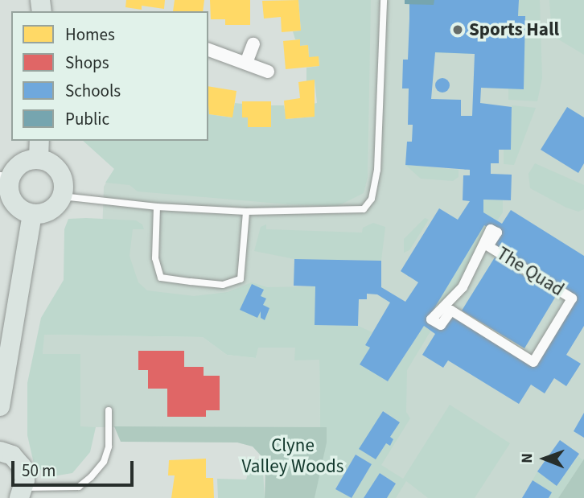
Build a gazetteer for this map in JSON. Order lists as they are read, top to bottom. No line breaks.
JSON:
{"streets":{"street":["The Quad"]},"parks":["Clyne Valley Woods"],"places":["Sports Hall"],"legend":["Homes","Shops","Schools","Public"],"scale_bar":"50 m","north":"left"}
